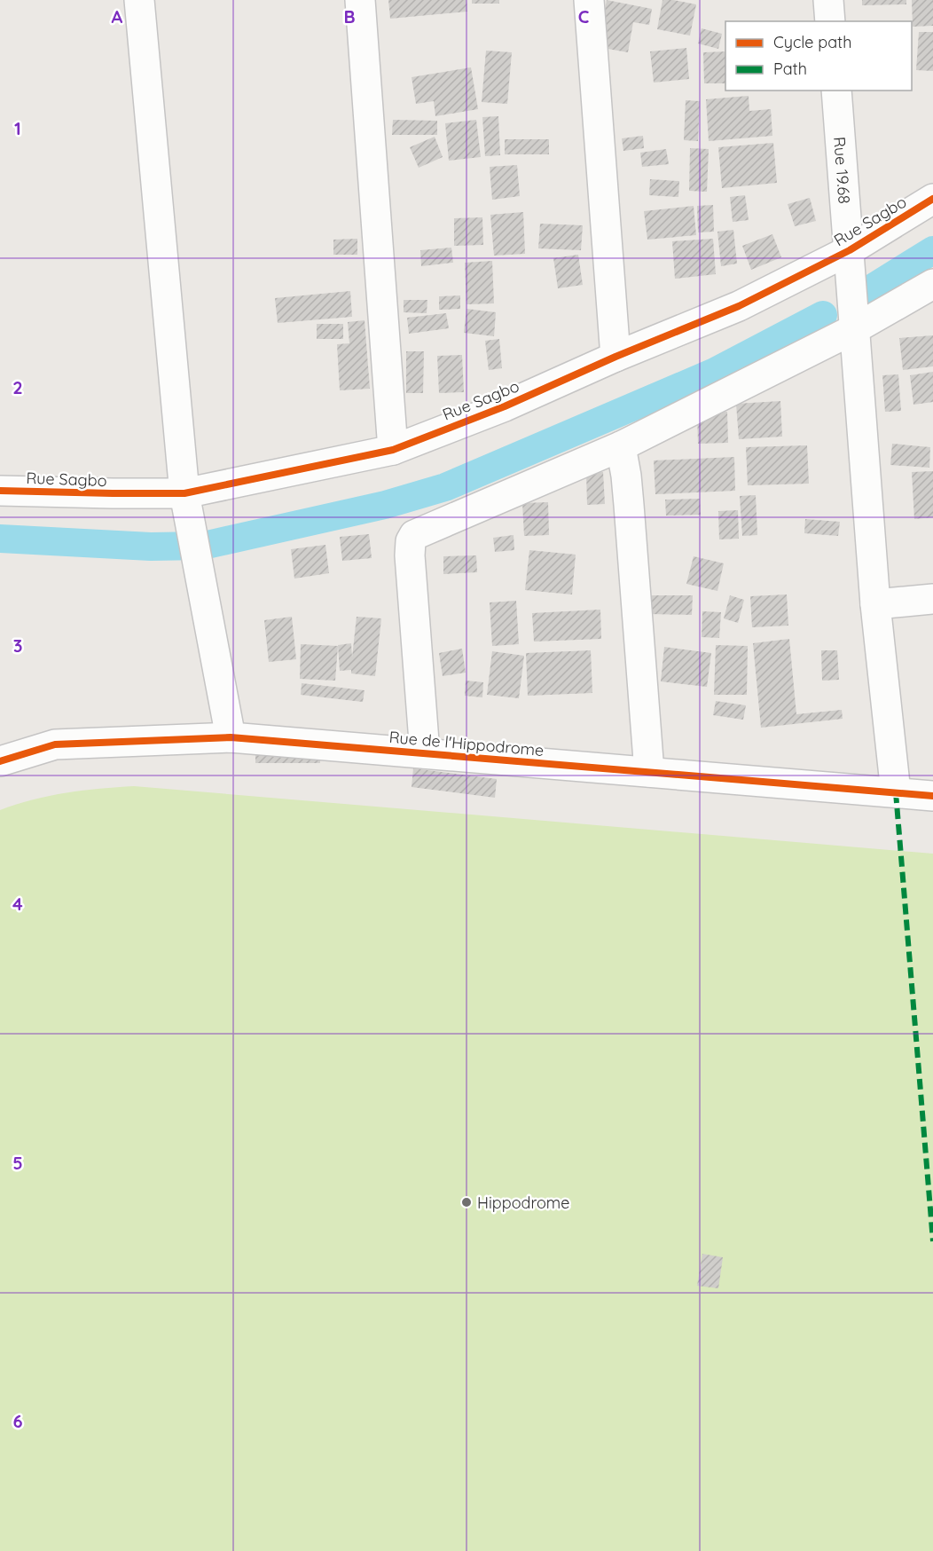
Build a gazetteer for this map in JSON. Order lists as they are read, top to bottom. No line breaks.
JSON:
{"streets":{"street":["Rue 19.68","Rue Sagbo","Rue de l'Hippodrome"]},"crossings":[["Rue 19.68","Rue Sagbo"],["Rue 19.68","Rue de l'Hippodrome"]],"places":["Hippodrome"],"legend":["Cycle path","Path"],"grid":{"columns":["A","B","C"],"rows":["1","2","3","4","5","6"]}}
